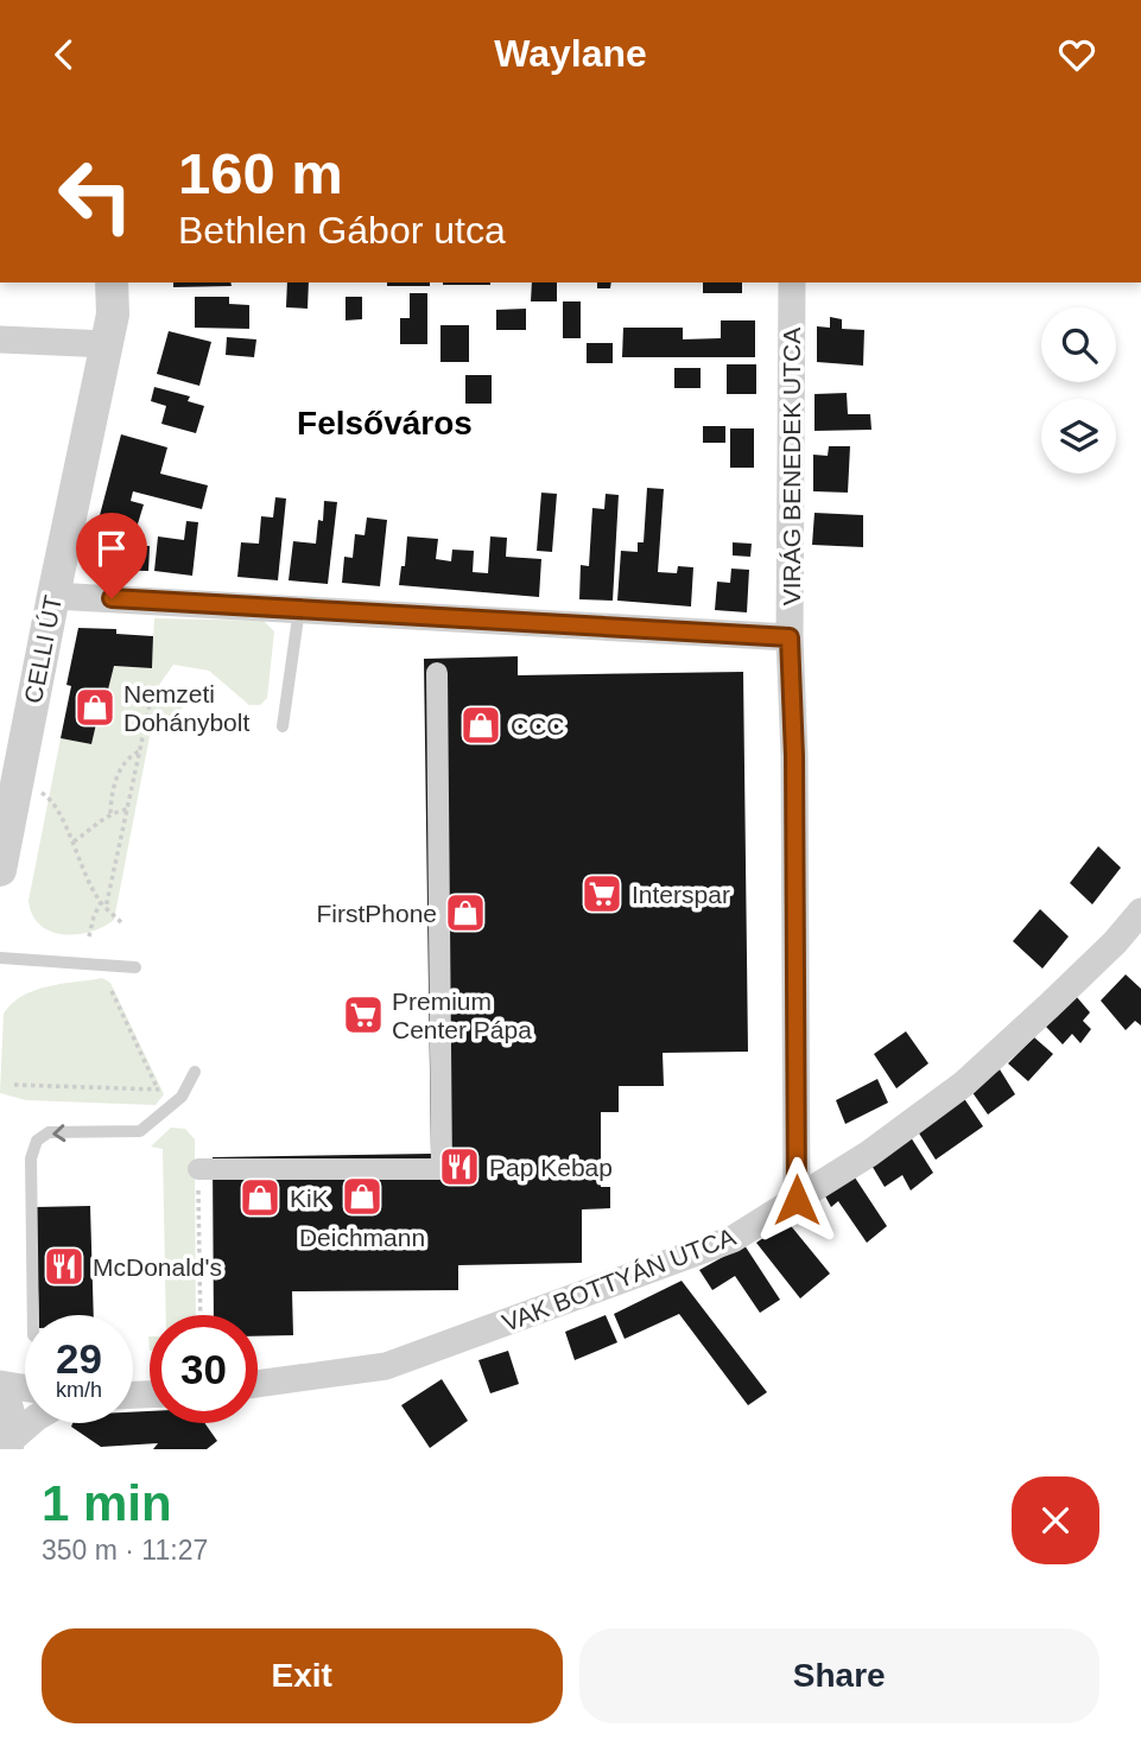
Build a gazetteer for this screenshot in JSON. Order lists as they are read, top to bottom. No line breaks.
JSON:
{"streets":{"street":["VIRÁG BENEDEK UTCA","CELLI ÚT","VAK BOTTYÁN UTCA"]},"crossings":[["VIRÁG BENEDEK UTCA","VAK BOTTYÁN UTCA"]],"districts":["Felsőváros"],"places":{"shop":["Nemzeti Dohánybolt","CCC","FirstPhone","Deichmann","KiK"],"supermarket":["Interspar","Premium Center Pápa"],"restaurant":["Pap Kebap","McDonald's"]},"page":{"header":"Waylane","turn":["160 m","Bethlen Gábor utca"],"speed":"29 km/h","limit":"30","heading":["1 min","350 m · 11:27"],"buttons":["Exit","Share"]}}
